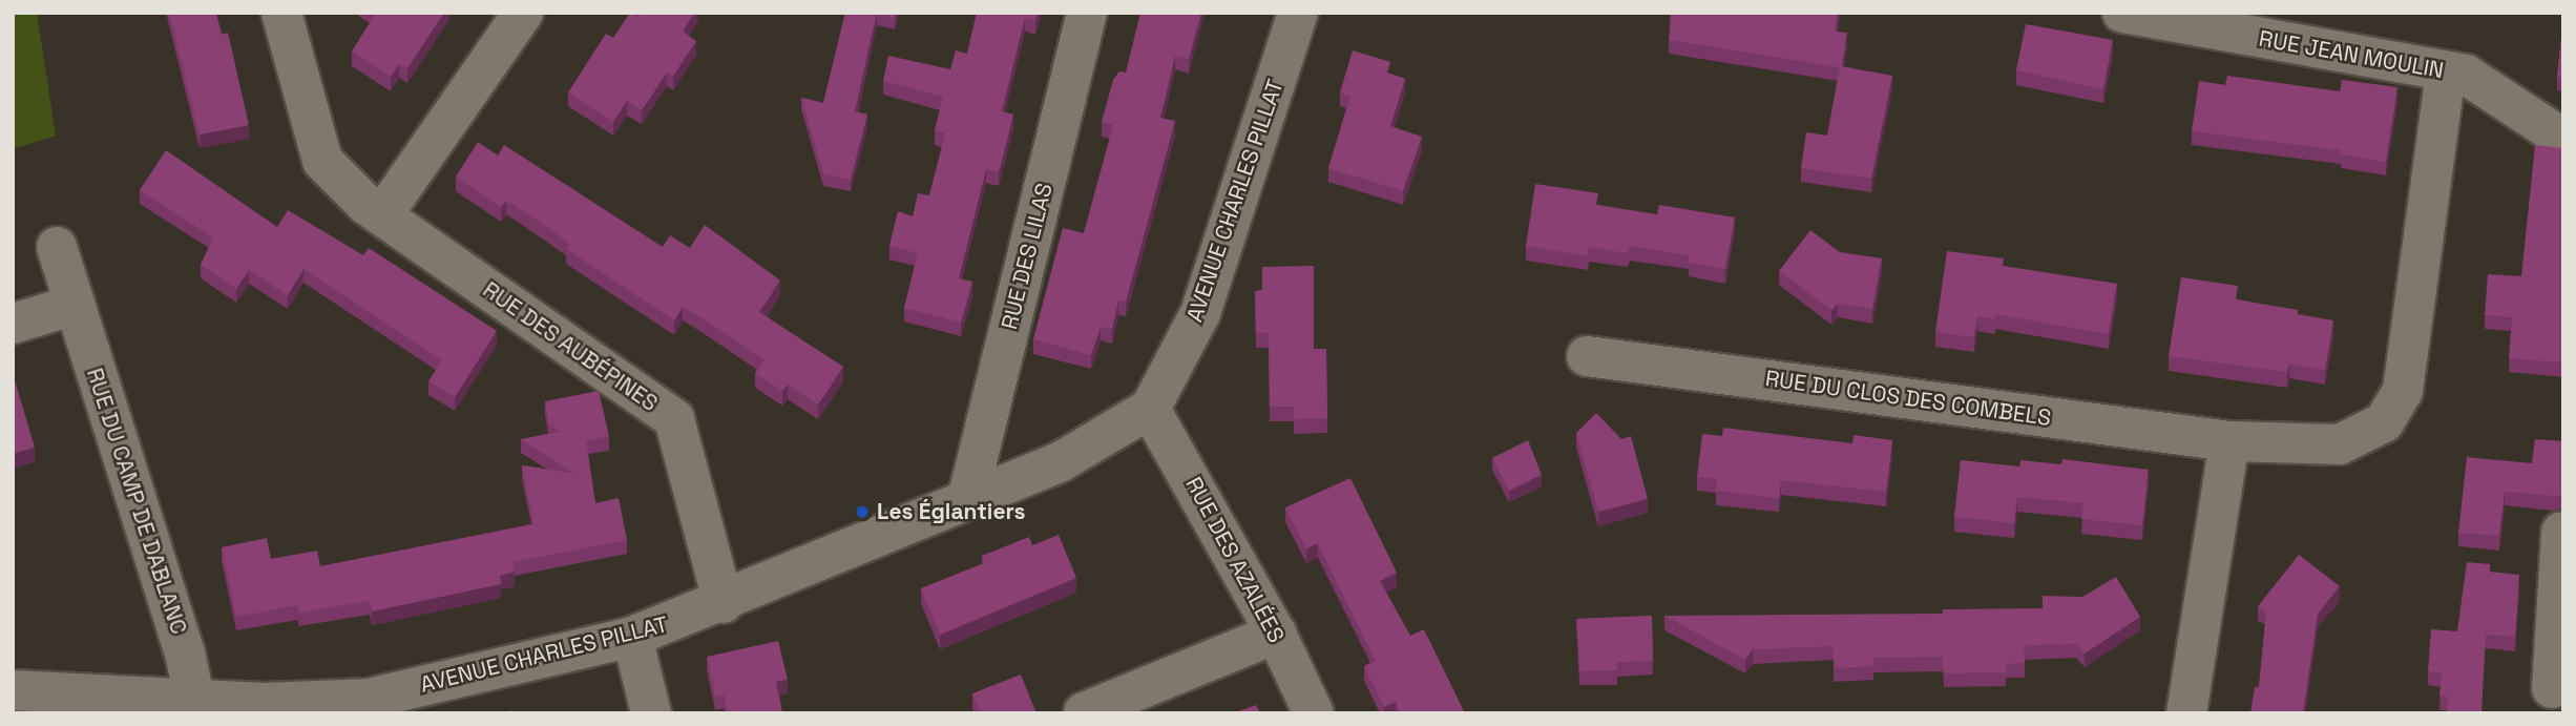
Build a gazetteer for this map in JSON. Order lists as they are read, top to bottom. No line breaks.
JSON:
{"streets":{"street":["RUE JEAN MOULIN","AVENUE CHARLES PILLAT","RUE DES LILAS","RUE DES AUBÉPINES","RUE DU CLOS DES COMBELS","RUE DU CAMP DE DABLANC","RUE DES AZALÉES"]},"crossings":[["RUE JEAN MOULIN","RUE DU CLOS DES COMBELS"],["AVENUE CHARLES PILLAT","RUE DES LILAS"],["AVENUE CHARLES PILLAT","RUE DES AUBÉPINES"],["AVENUE CHARLES PILLAT","RUE DU CAMP DE DABLANC"],["AVENUE CHARLES PILLAT","RUE DES AZALÉES"]],"places":["Les Églantiers"]}
